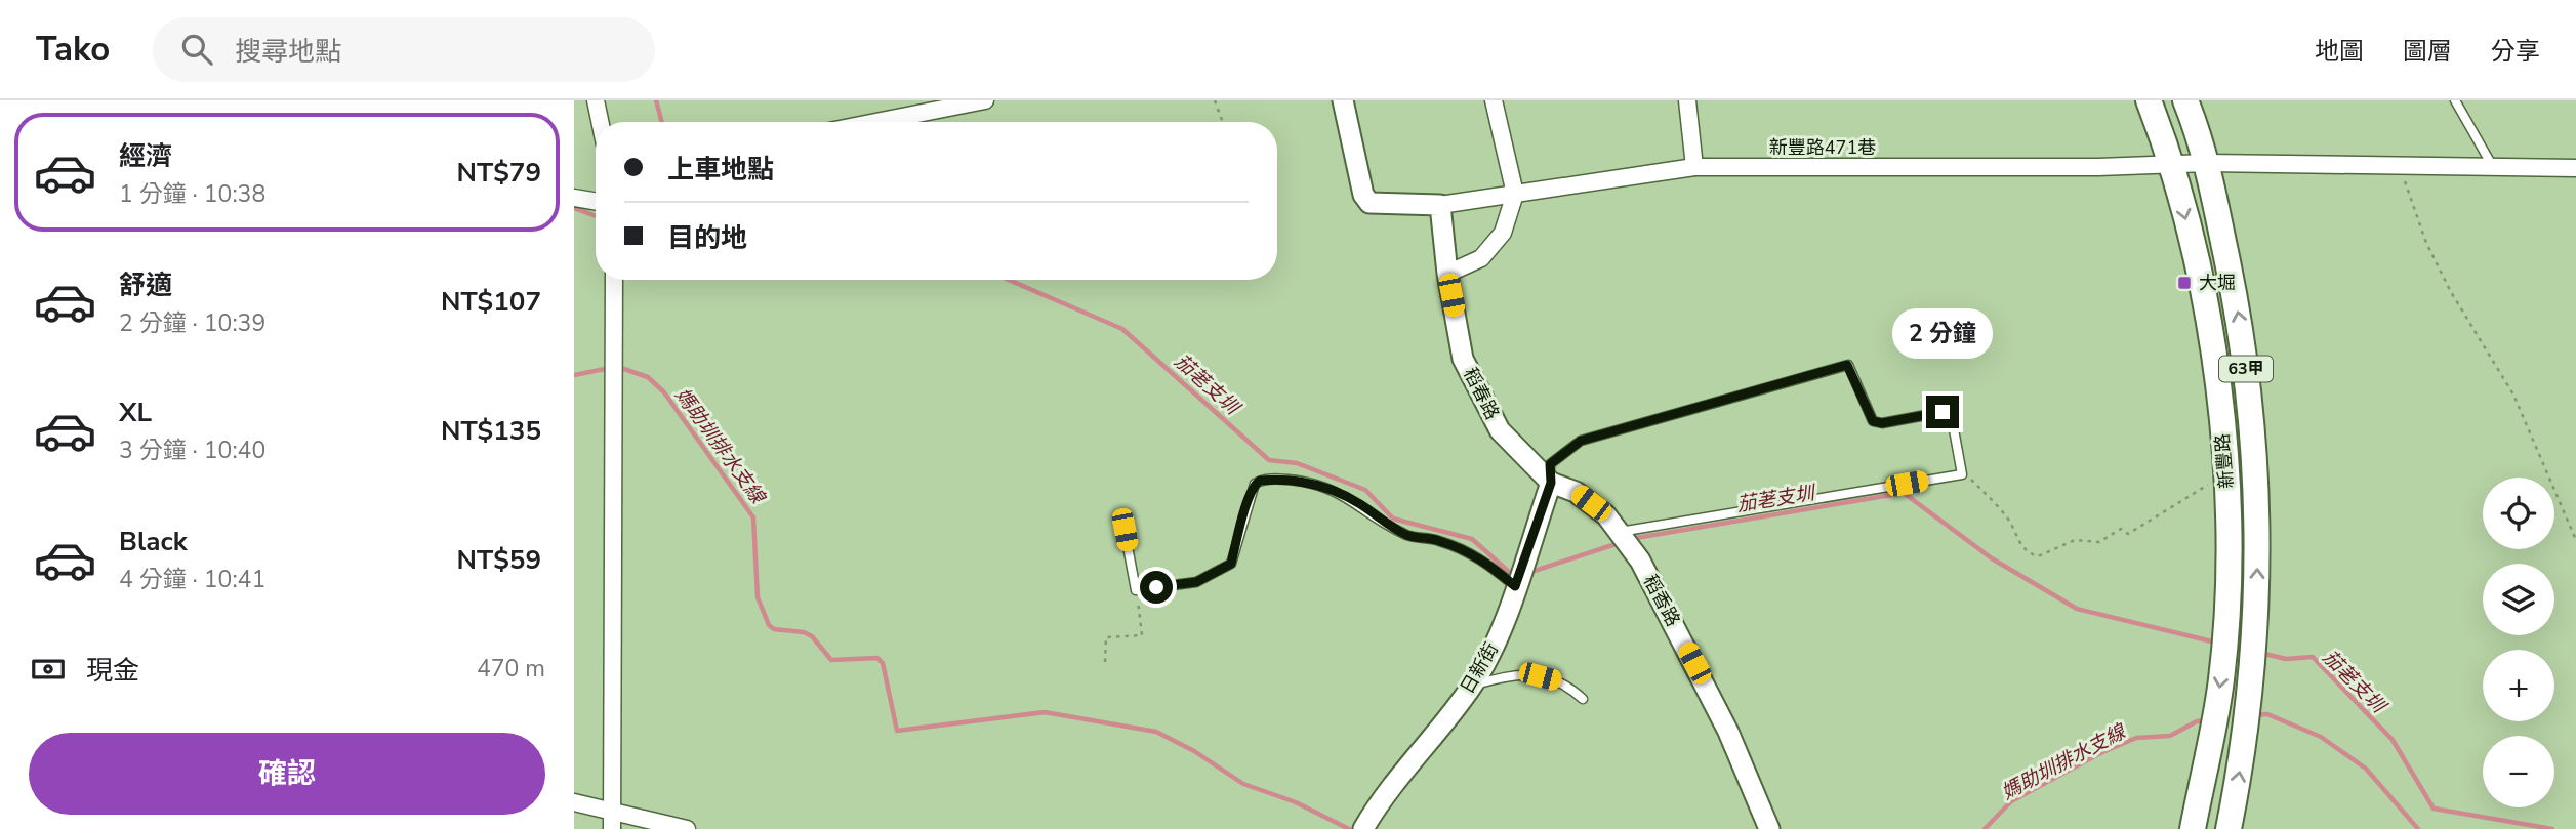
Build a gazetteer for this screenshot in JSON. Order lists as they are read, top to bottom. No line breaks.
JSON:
{"streets":{"main road":["63甲","新豐路"],"street":["新豐路471巷","稻春路","稻香路","日新街"]},"crossings":[["新豐路471巷","稻春路"],["新豐路471巷","新豐路"],["稻春路","稻香路"],["稻春路","日新街"],["稻香路","日新街"]],"water":["茄荖支圳","媽助圳排水支線"],"places":{"transit":["大堀"]},"page":{"header":"Tako","search":"搜尋地點","nav":["地圖","圖層","分享"],"list":[{"name":"經濟","note":"1 分鐘 · 10:38","value":"NT$79"},{"name":"舒適","note":"2 分鐘 · 10:39","value":"NT$107"},{"name":"XL","note":"3 分鐘 · 10:40","value":"NT$135"},{"name":"Black","note":"4 分鐘 · 10:41","value":"NT$59"}],"banner":["上車地點","目的地"],"bubble":"2 分鐘","map_buttons":["+","−"],"pay":["現金","470 m"],"buttons":"確認"}}
